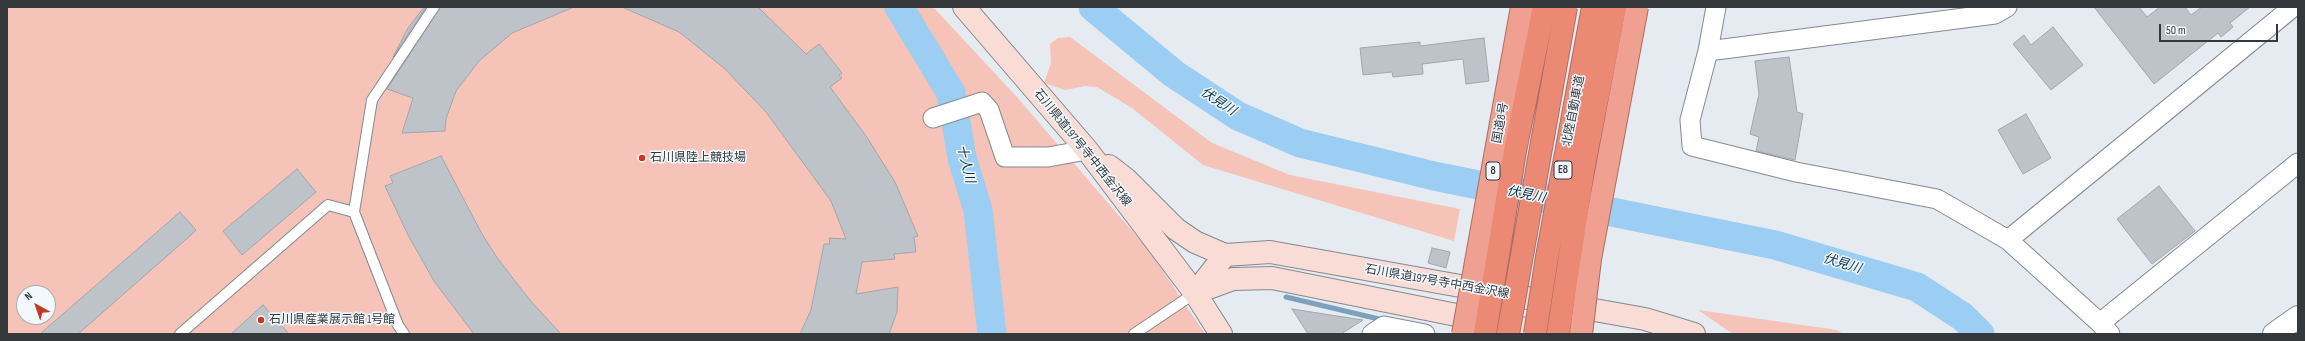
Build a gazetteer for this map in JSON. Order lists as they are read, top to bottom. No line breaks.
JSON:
{"streets":{"highway":["北陸自動車道","国道8号","E8","8"],"main road":["石川県道197号寺中西金沢線"]},"water":["伏見川","十人川"],"places":["石川県陸上競技場","石川県産業展示館 1号館"],"scale_bar":"50 m","north":"top left"}
